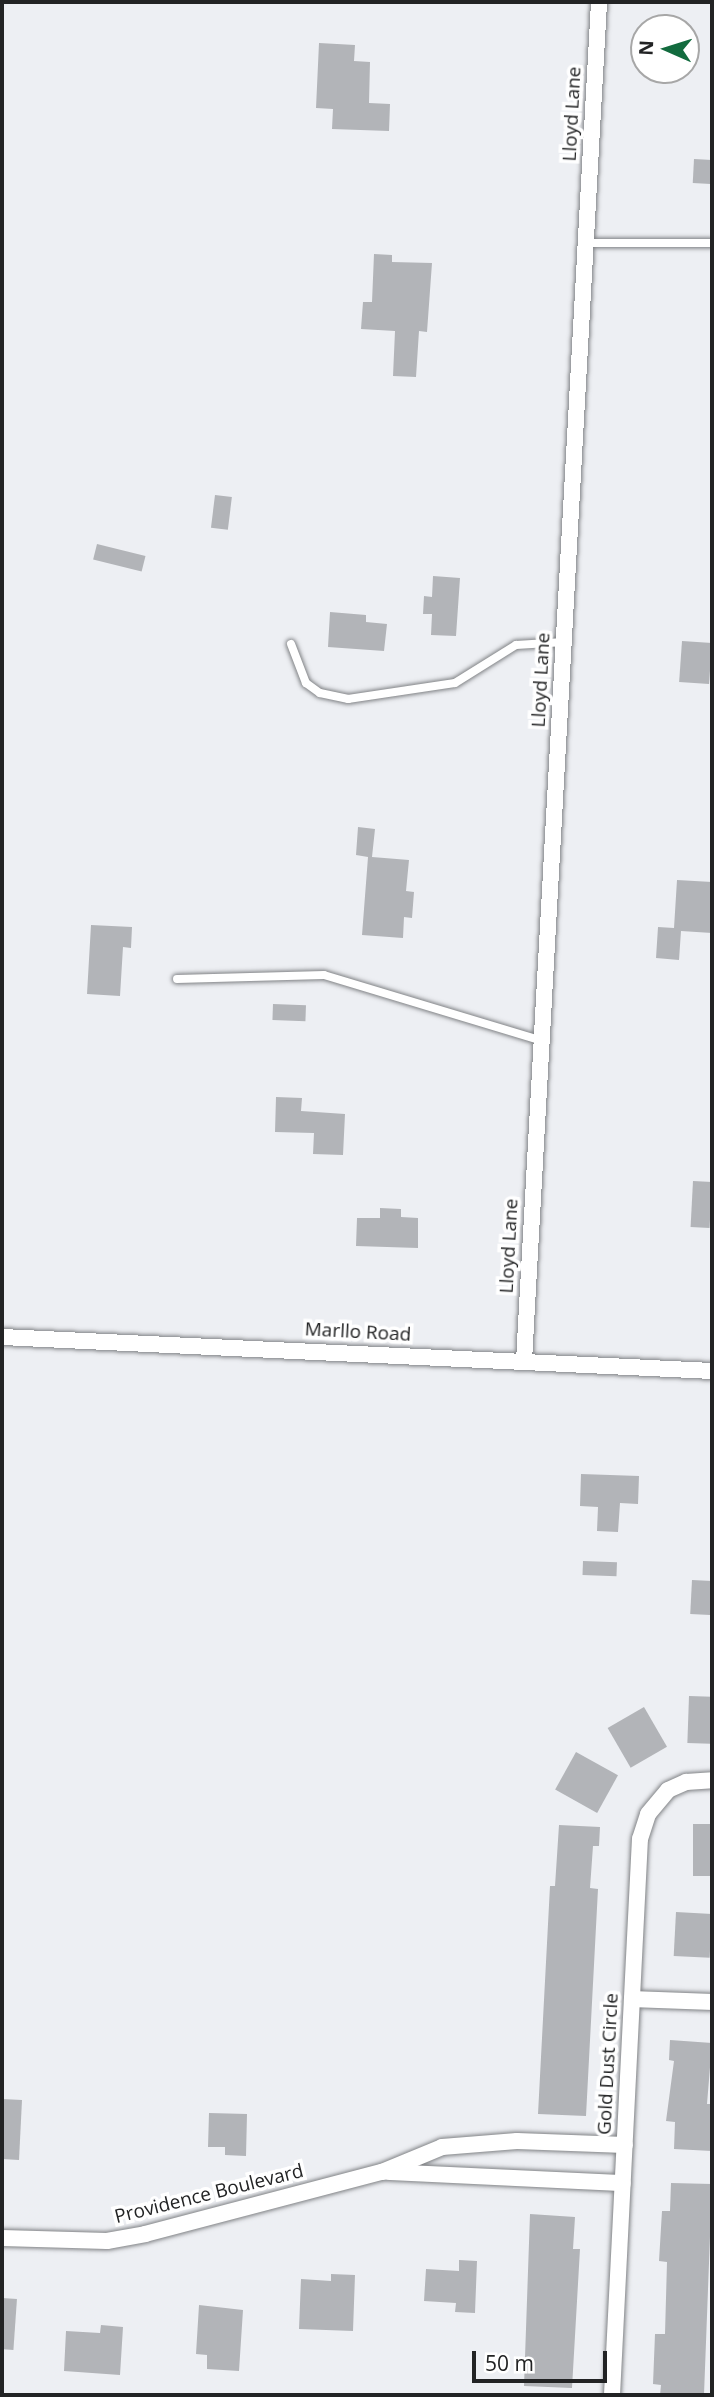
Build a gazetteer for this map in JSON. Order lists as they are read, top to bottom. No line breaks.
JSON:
{"streets":{"street":["Lloyd Lane","Marllo Road","Gold Dust Circle","Providence Boulevard"]},"crossings":[["Lloyd Lane","Marllo Road"],["Gold Dust Circle","Providence Boulevard"]],"scale_bar":"50 m","north":"left"}
